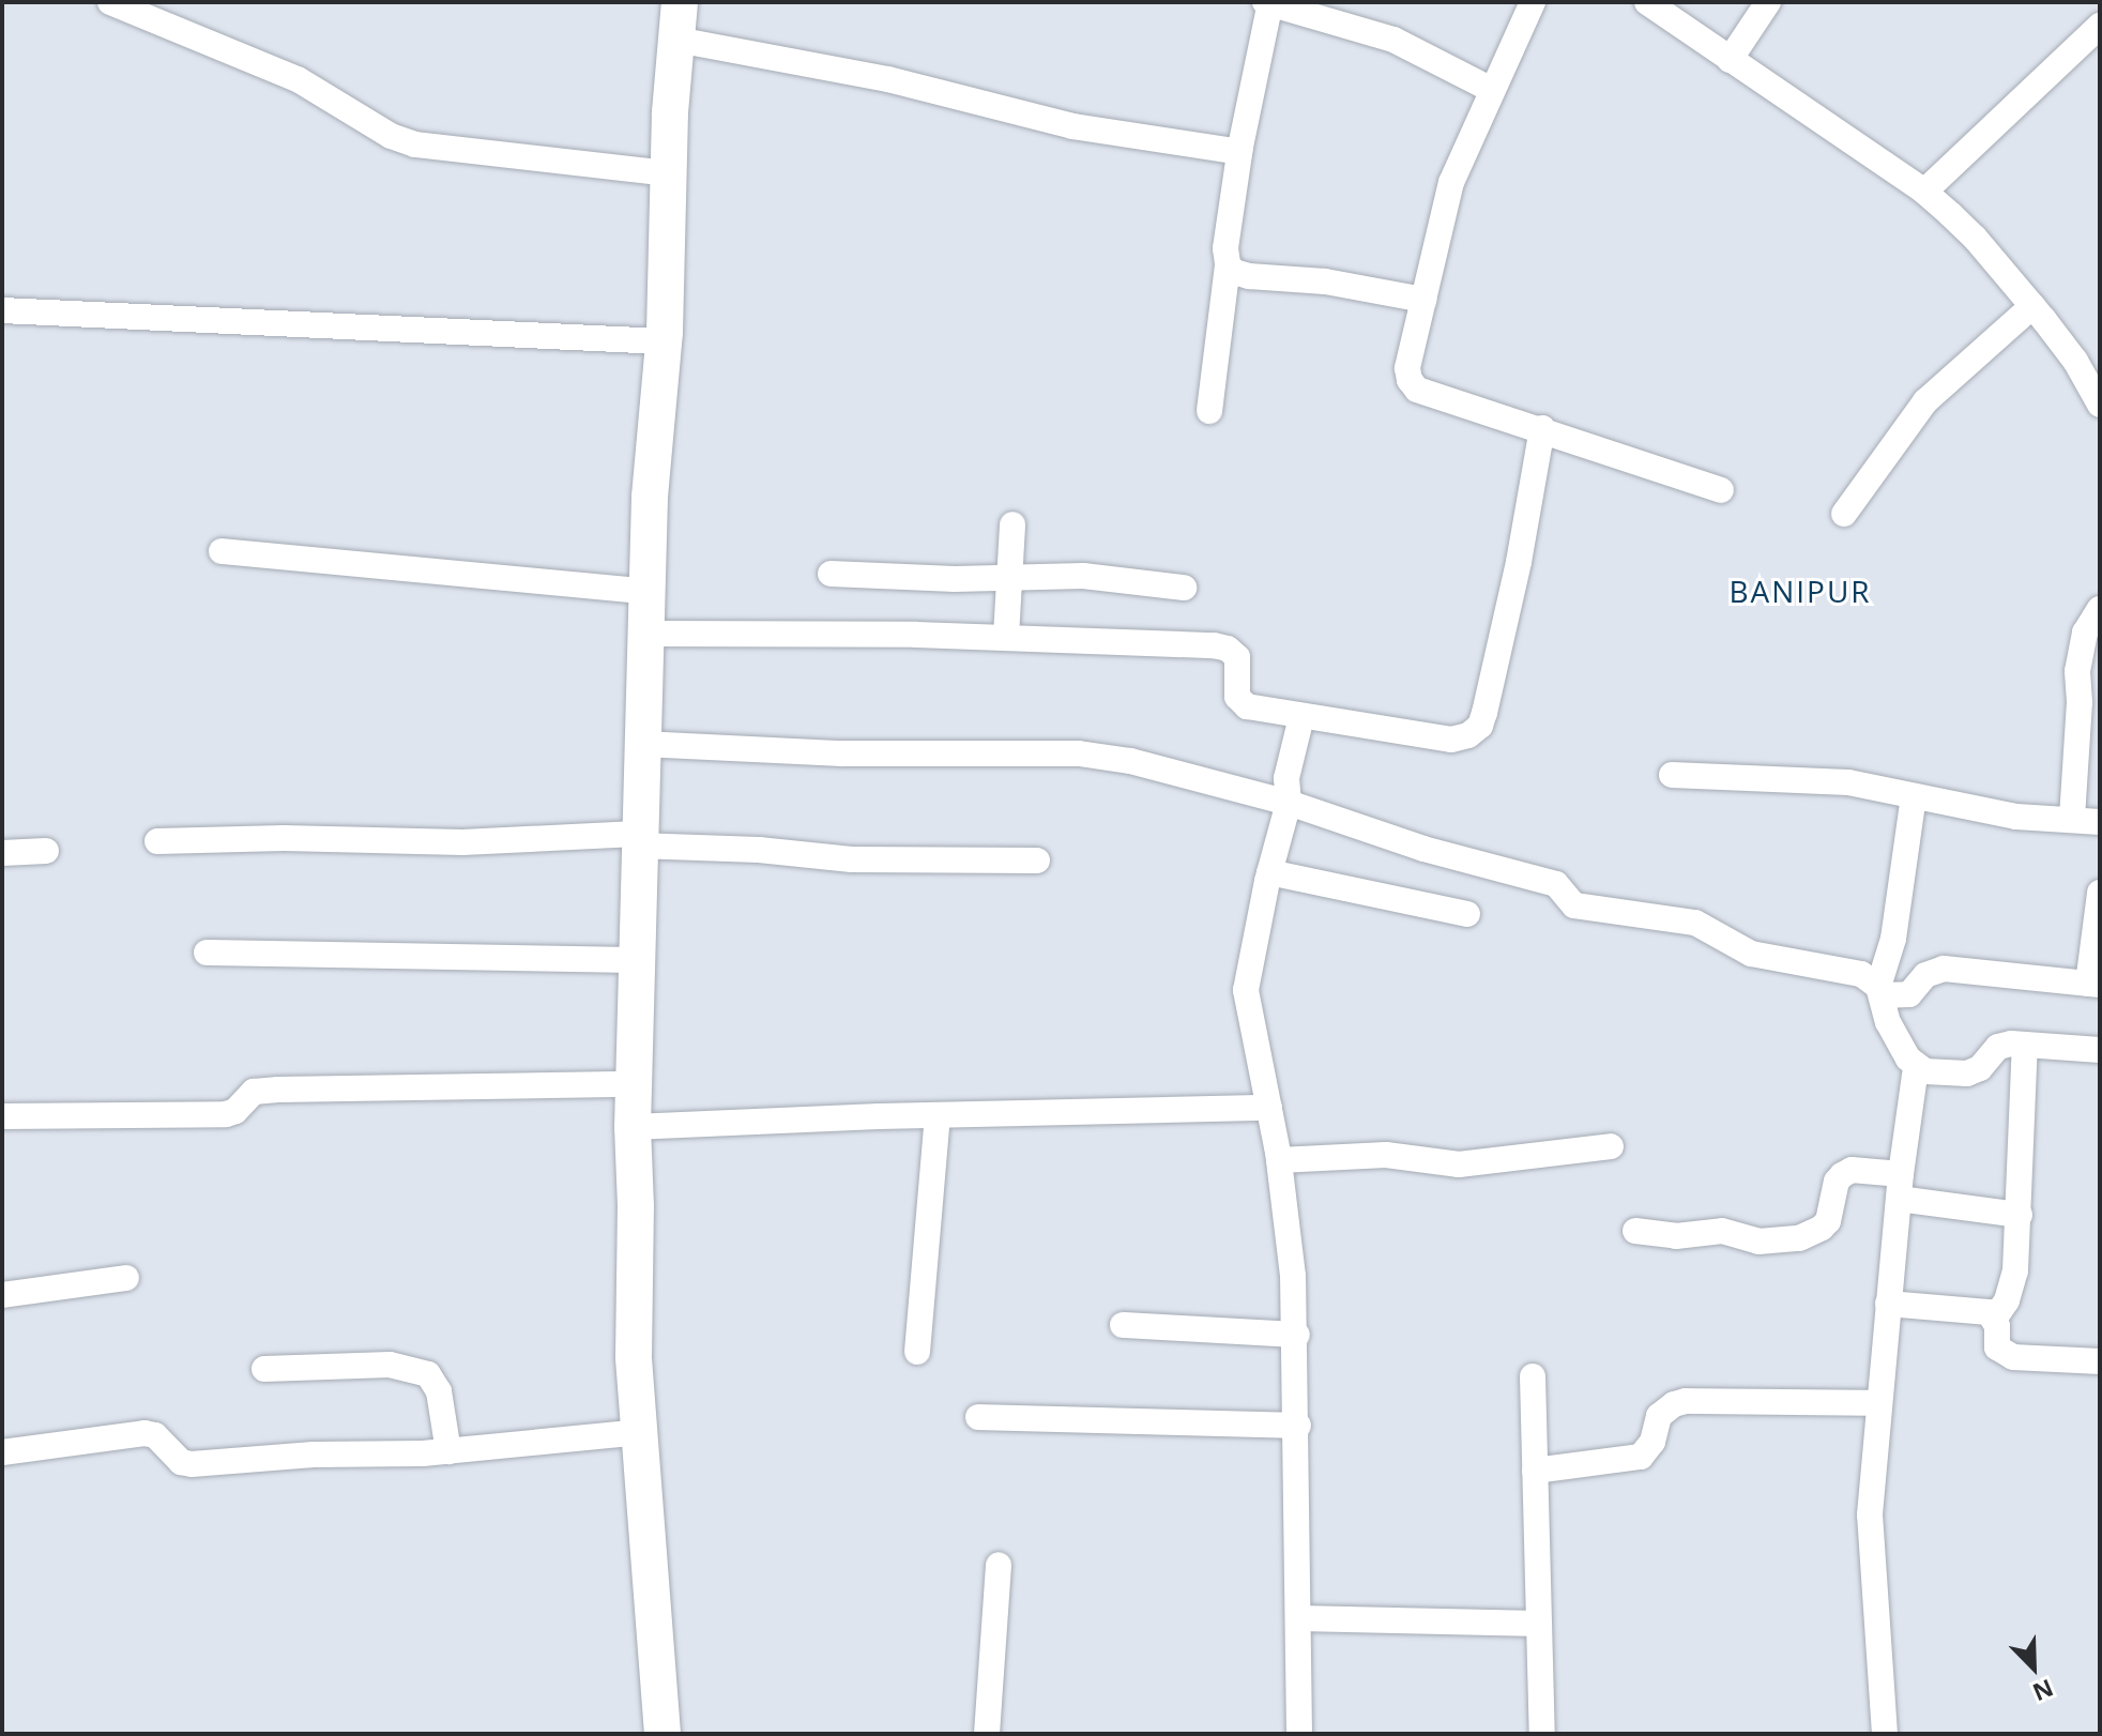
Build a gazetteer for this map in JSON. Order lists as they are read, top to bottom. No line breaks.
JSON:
{"districts":["BANIPUR"],"north":"bottom right"}
